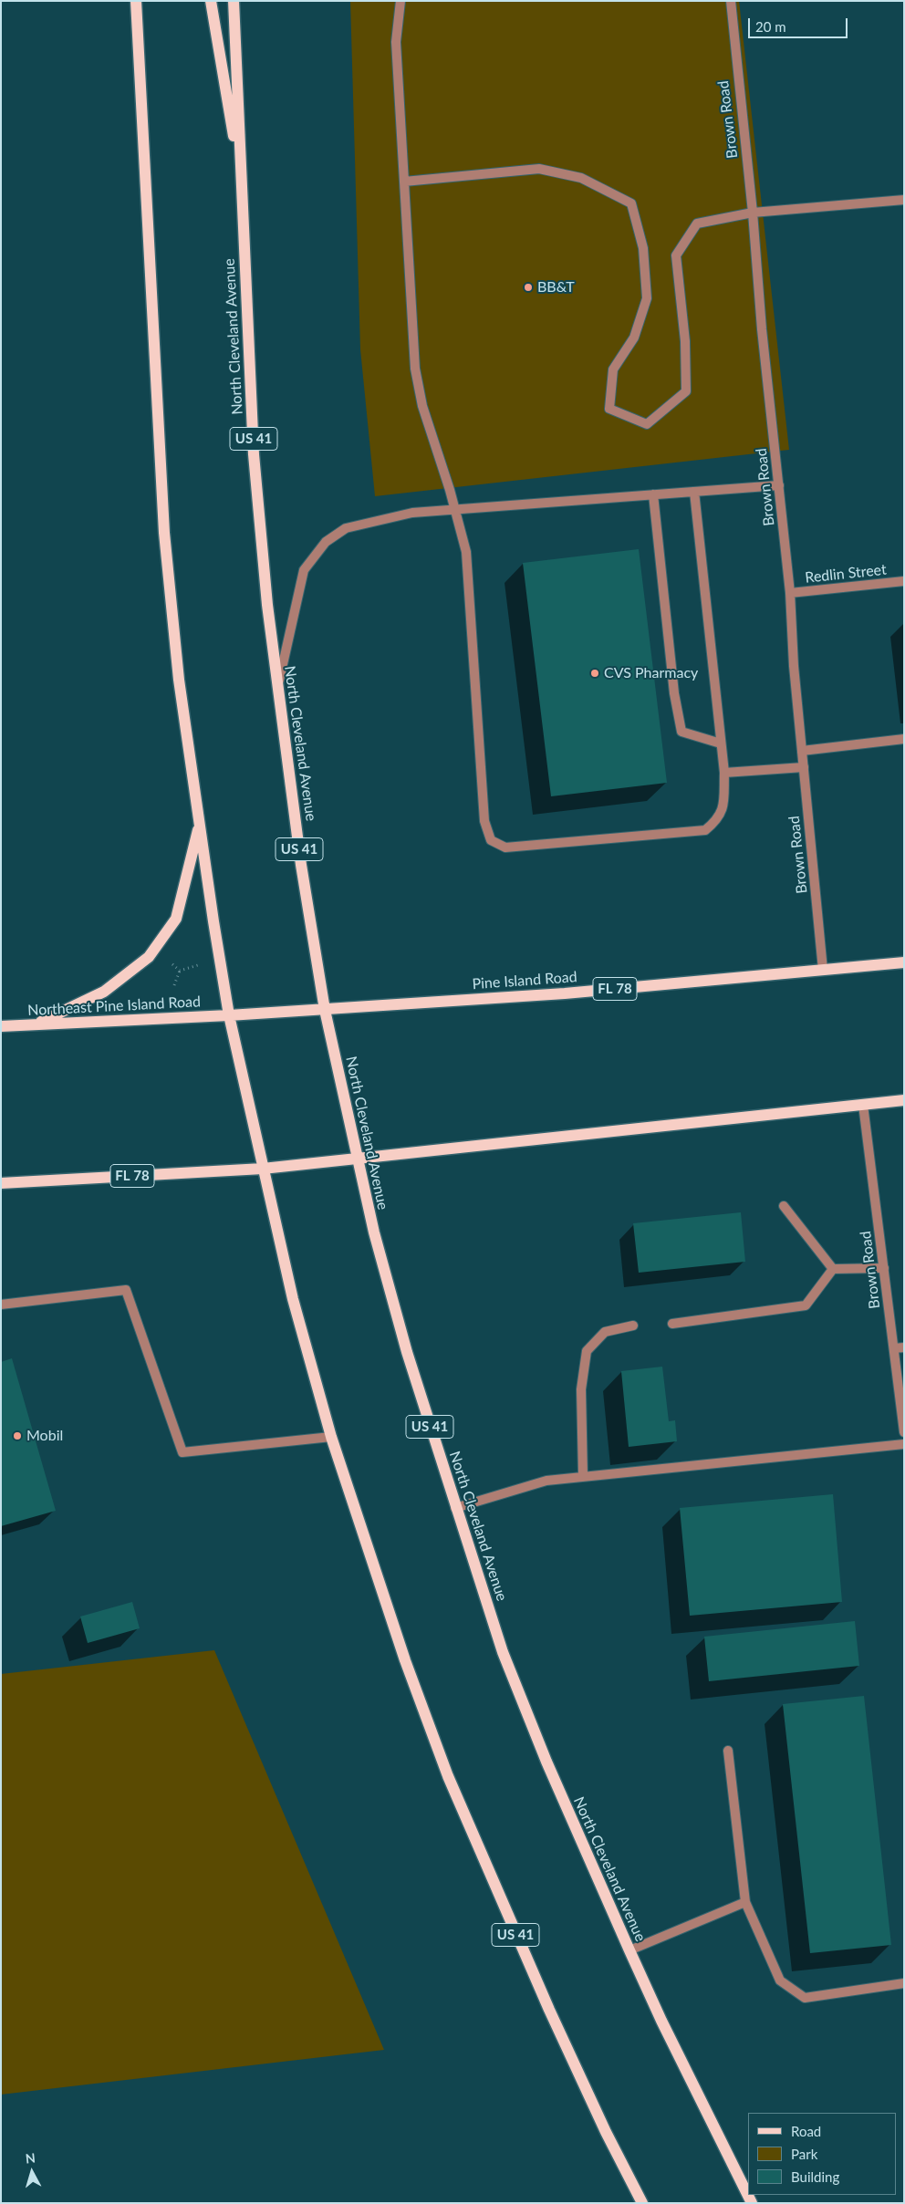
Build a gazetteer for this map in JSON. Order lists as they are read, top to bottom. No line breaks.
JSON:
{"streets":{"main road":["North Cleveland Avenue","US 41","Pine Island Road","FL 78","Northeast Pine Island Road"],"street":["Brown Road","Redlin Street"]},"crossings":[["Brown Road","Redlin Street"],["Brown Road","Pine Island Road"],["Brown Road","FL 78"],["North Cleveland Avenue","Pine Island Road"],["North Cleveland Avenue","FL 78"],["US 41","Pine Island Road"],["US 41","FL 78"],["US 41","Northeast Pine Island Road"],["Pine Island Road","Northeast Pine Island Road"]],"places":["BB&T","CVS Pharmacy","Mobil"],"legend":["Road","Park","Building"],"scale_bar":"20 m","north":"top"}
